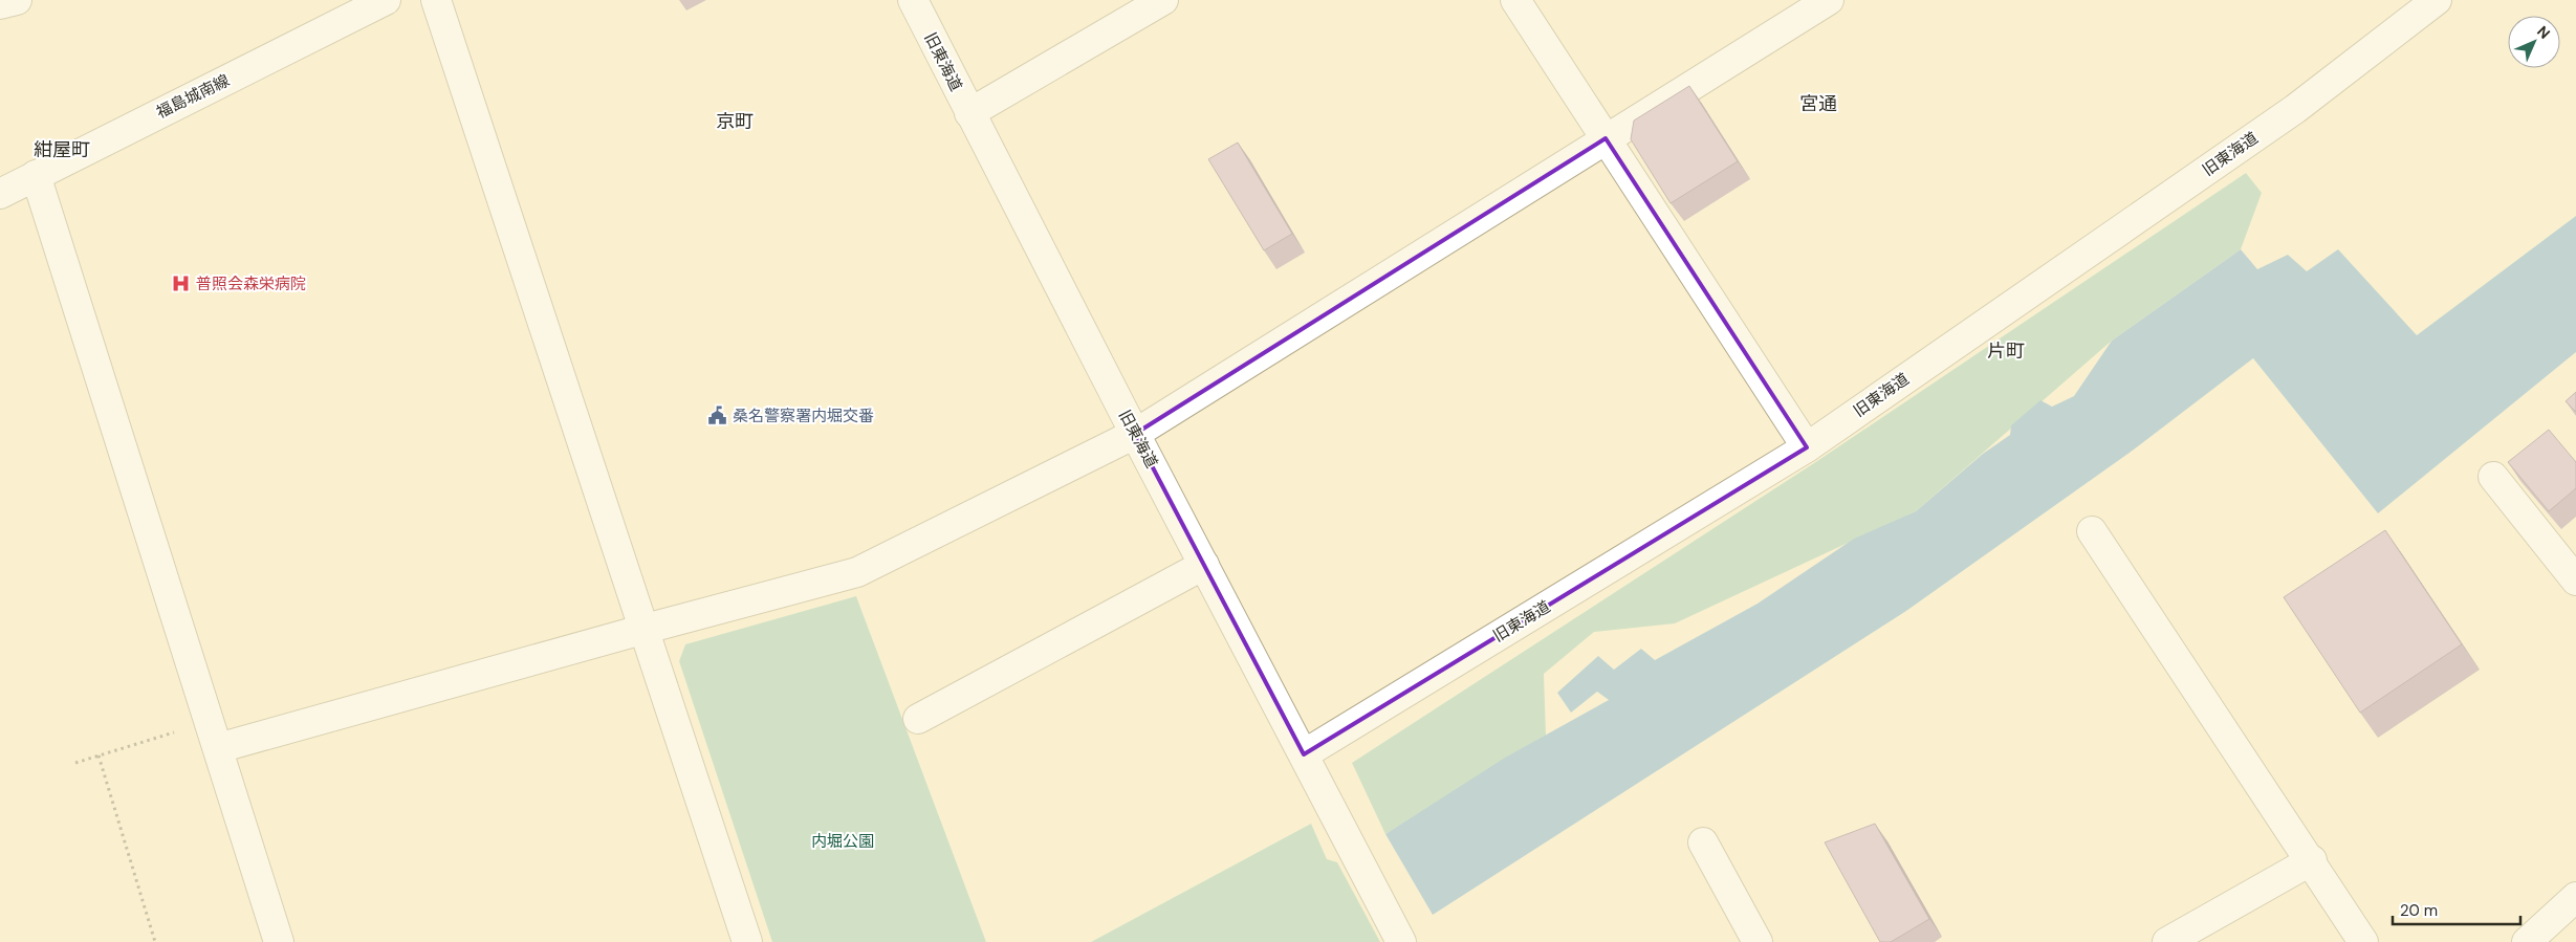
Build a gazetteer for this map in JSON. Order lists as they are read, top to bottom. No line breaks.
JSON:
{"streets":{"street":["旧東海道","福島城南線"]},"districts":["宮通","京町","紺屋町","片町"],"parks":["内堀公園"],"places":{"hospital":["普照会森栄病院"],"public building":["桑名警察署内堀交番"]},"scale_bar":"20 m","north":"top right"}
